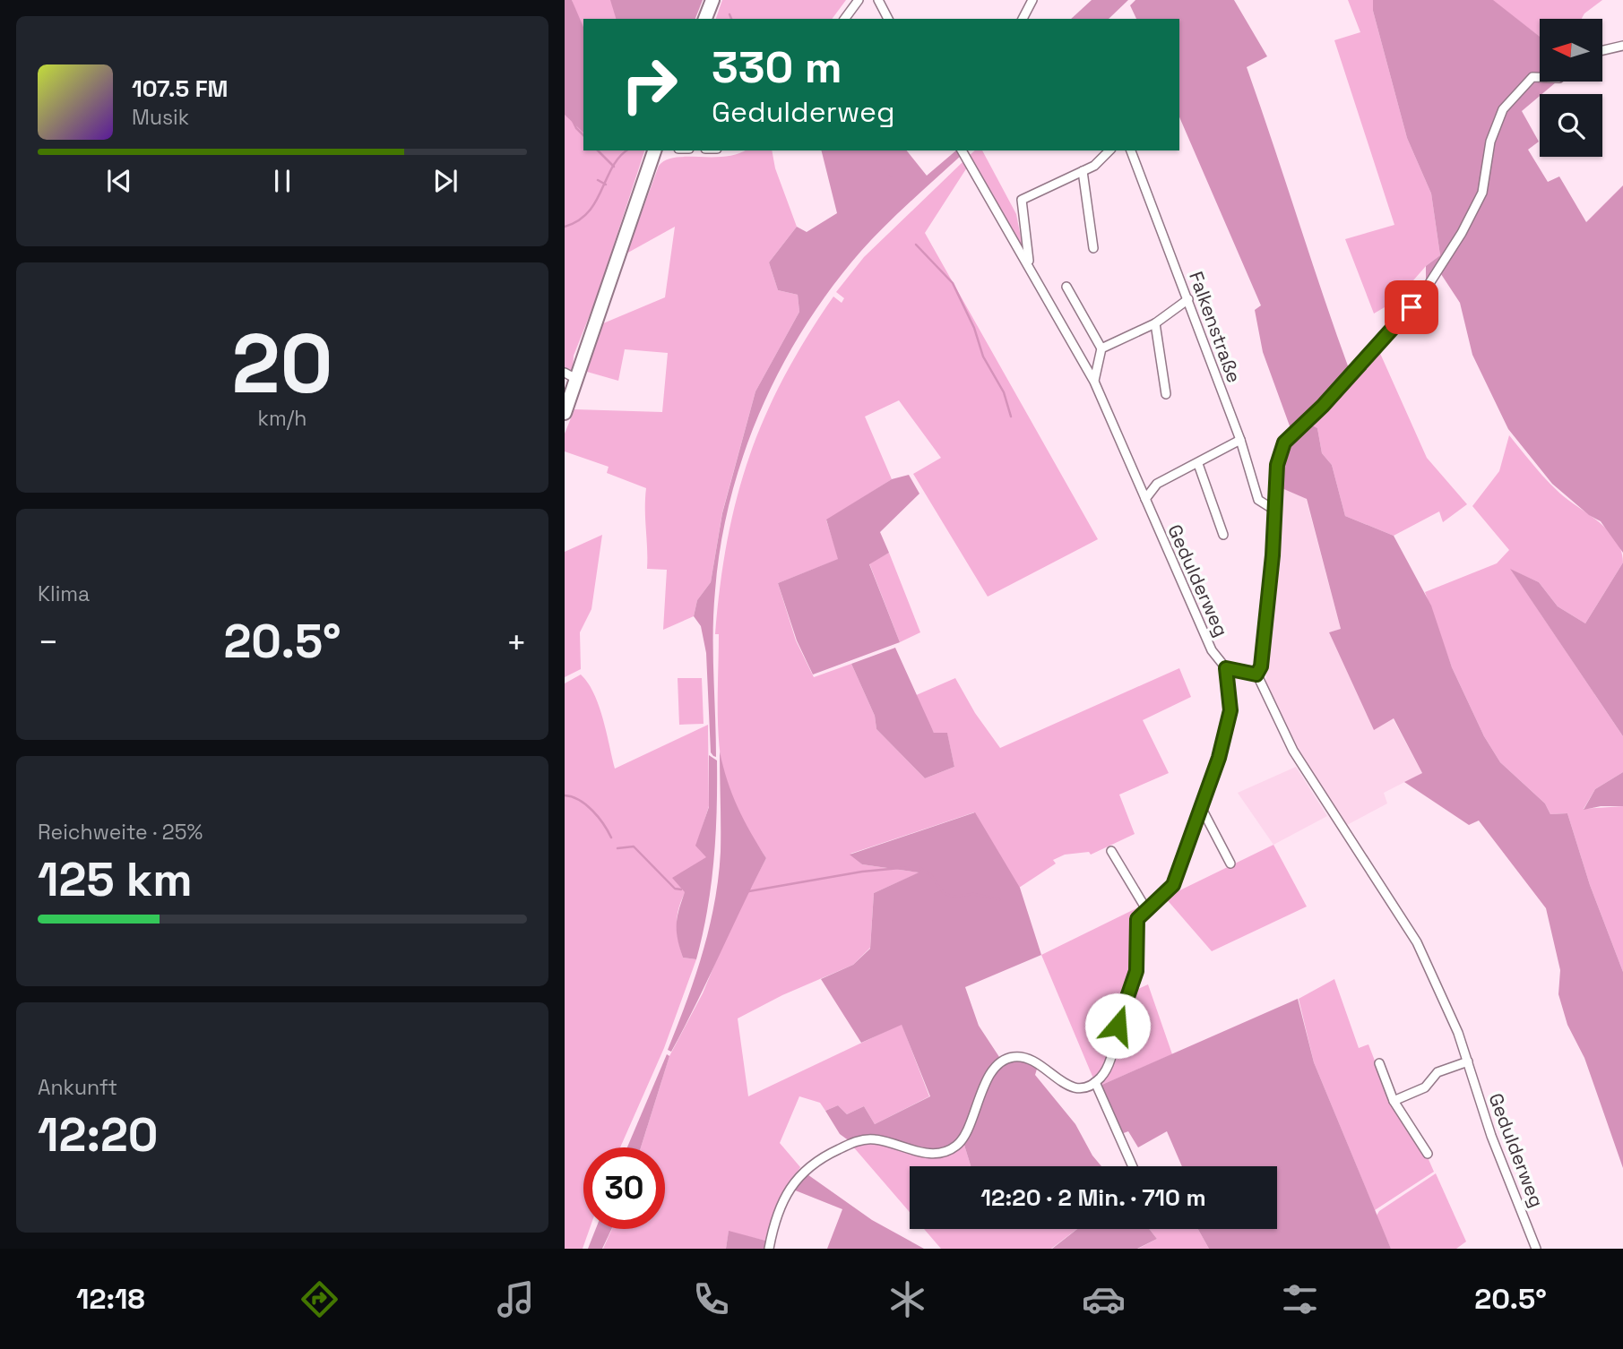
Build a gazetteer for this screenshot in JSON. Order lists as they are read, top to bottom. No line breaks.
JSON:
{"streets":{"street":["Falkenstraße","Gedulderweg"]},"north":"left","page":{"turn":["330 m","Gedulderweg"],"song":["107.5 FM","Musik"],"tile":[["20","km/h"],"Klima",["Reichweite · 25%","125 km"],["Ankunft","12:20"]],"heat":["−","20.5°","+"],"limit":"30","trip":"12:20 · 2 Min. · 710 m","tabs":["12:18","20.5°"]}}
